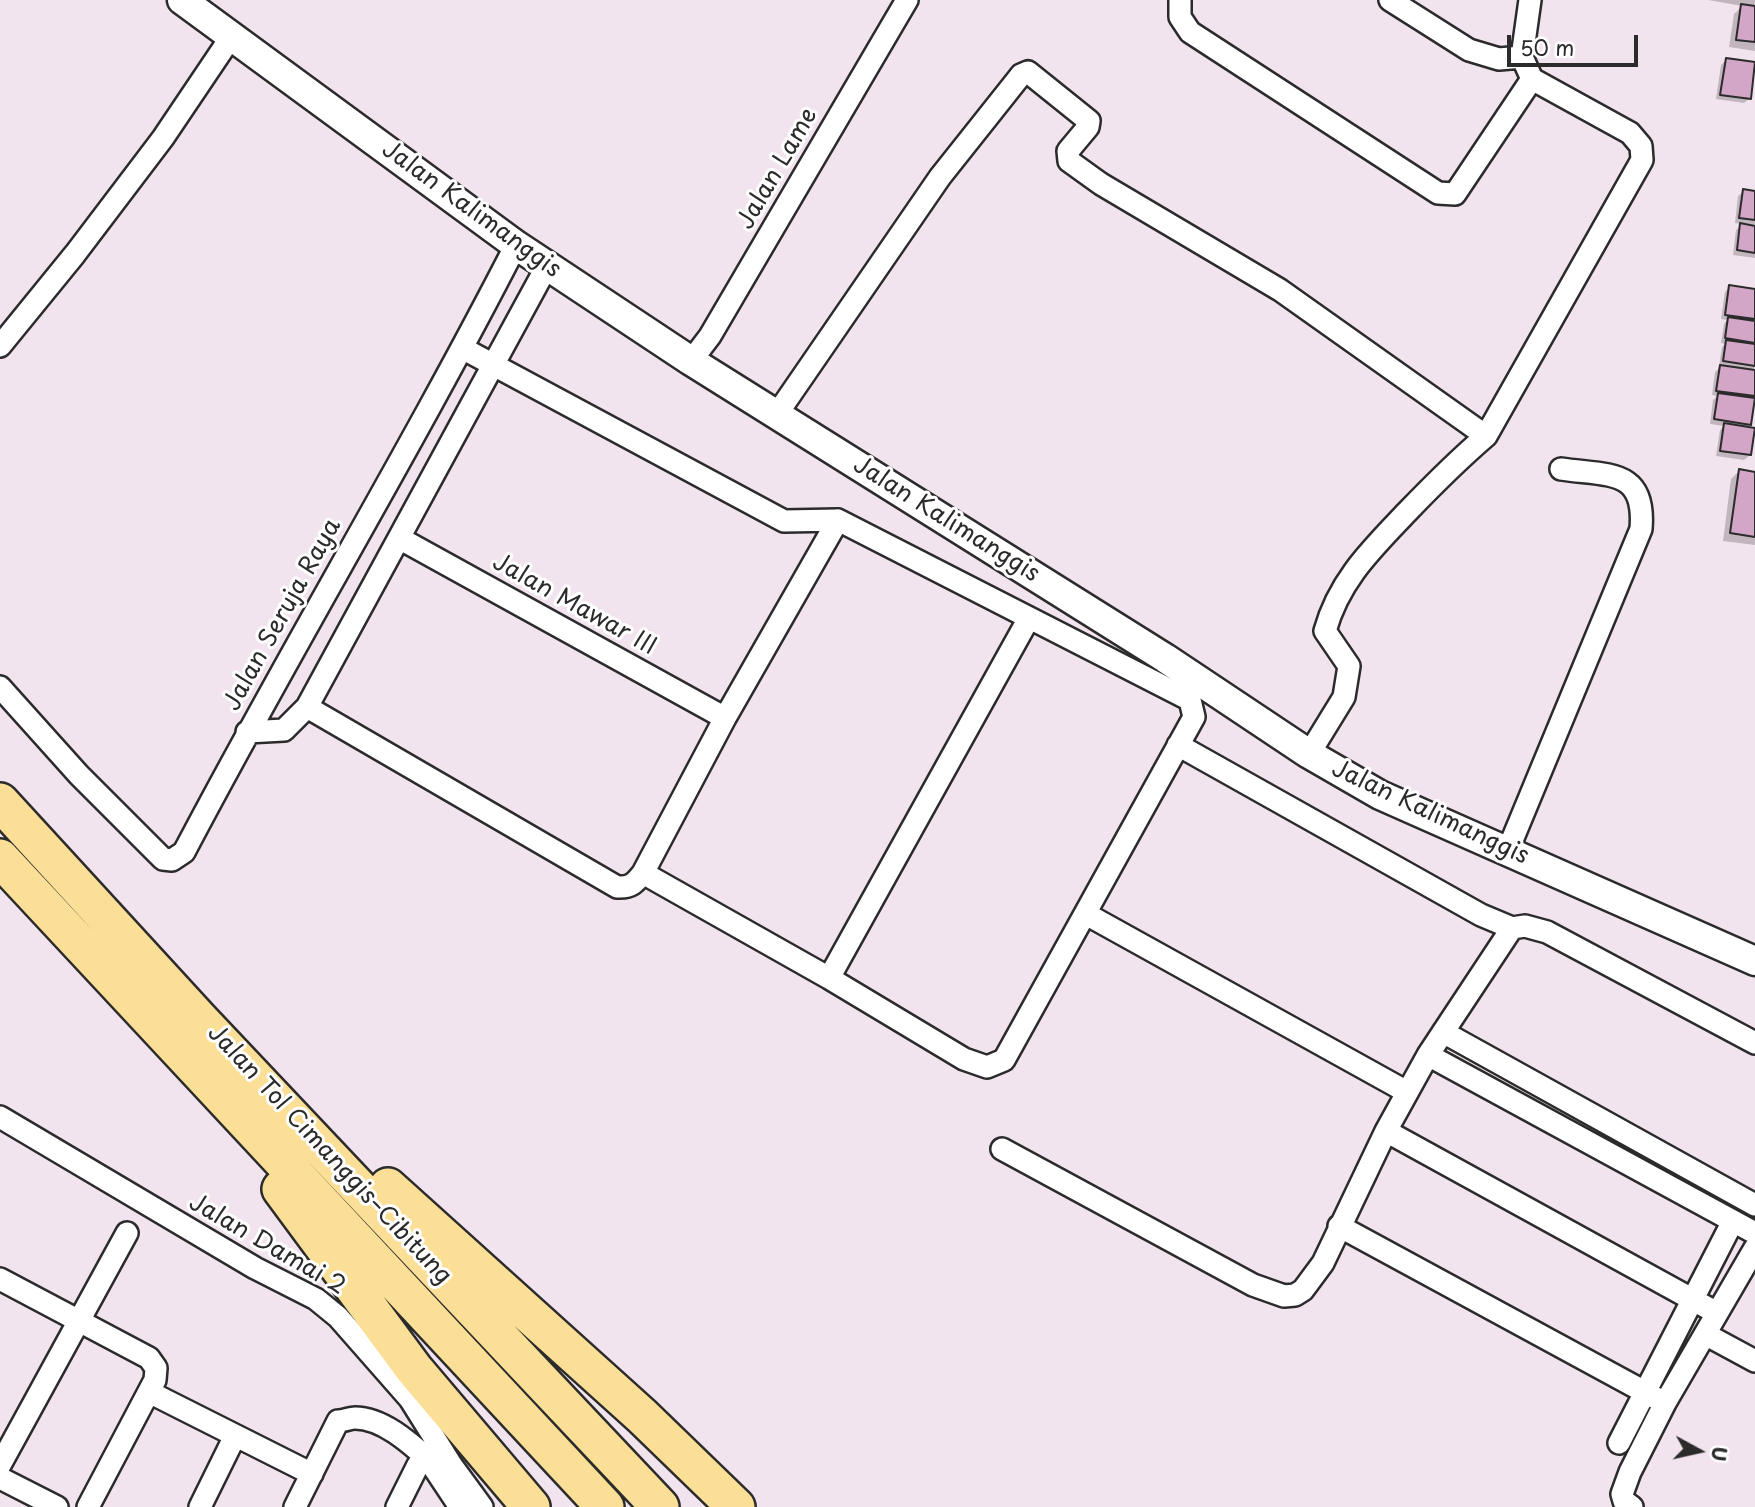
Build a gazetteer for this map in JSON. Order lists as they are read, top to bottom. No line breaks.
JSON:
{"streets":{"highway":["Jalan Tol Cimanggis–Cibitung"],"main road":["Jalan Kalimanggis"],"street":["Jalan Lame","Jalan Mawar III","Jalan Seruja Raya","Jalan Damai 2"]},"crossings":[["Jalan Lame","Jalan Kalimanggis"],["Jalan Kalimanggis","Jalan Seruja Raya"],["Jalan Mawar III","Jalan Seruja Raya"]],"scale_bar":"50 m","north":"right"}
